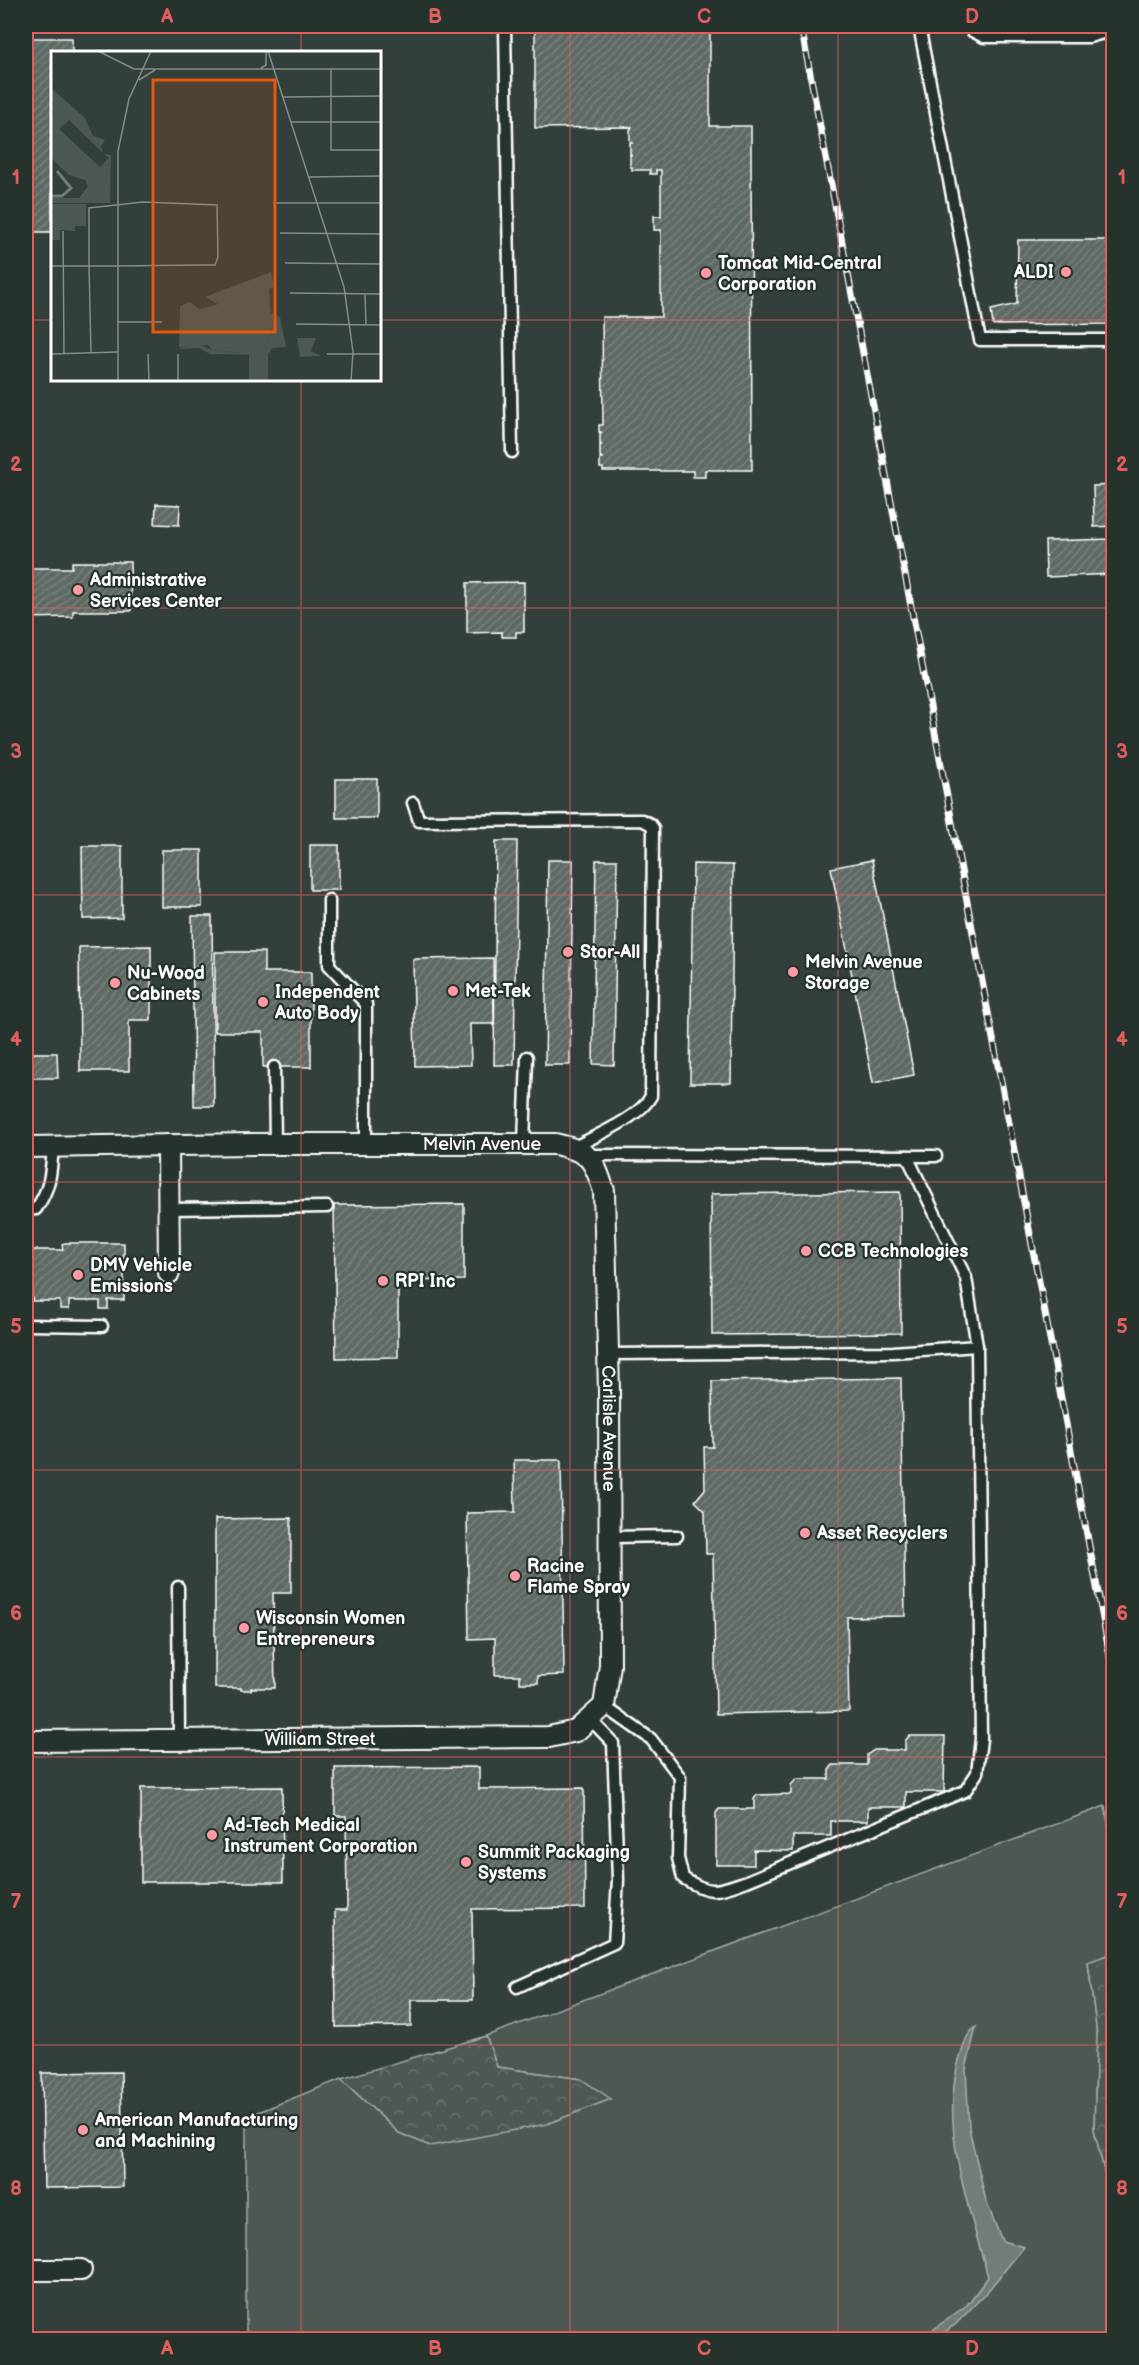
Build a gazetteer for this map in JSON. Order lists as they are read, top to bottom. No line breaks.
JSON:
{"streets":{"street":["Melvin Avenue","Carlisle Avenue","William Street"]},"crossings":[["Melvin Avenue","Carlisle Avenue"],["Carlisle Avenue","William Street"]],"places":["ALDI","Tomcat Mid-Central Corporation","Administrative Services Center","Stor-All","Melvin Avenue Storage","Nu-Wood Cabinets","Met-Tek","Independent Auto Body","CCB Technologies","DMV Vehicle Emissions","RPI Inc","Asset Recyclers","Racine Flame Spray","Wisconsin Women Entrepreneurs","Ad-Tech Medical Instrument Corporation","Summit Packaging Systems","American Manufacturing and Machining"],"grid":{"columns":["A","B","C","D"],"rows":["1","2","3","4","5","6","7","8"]}}
